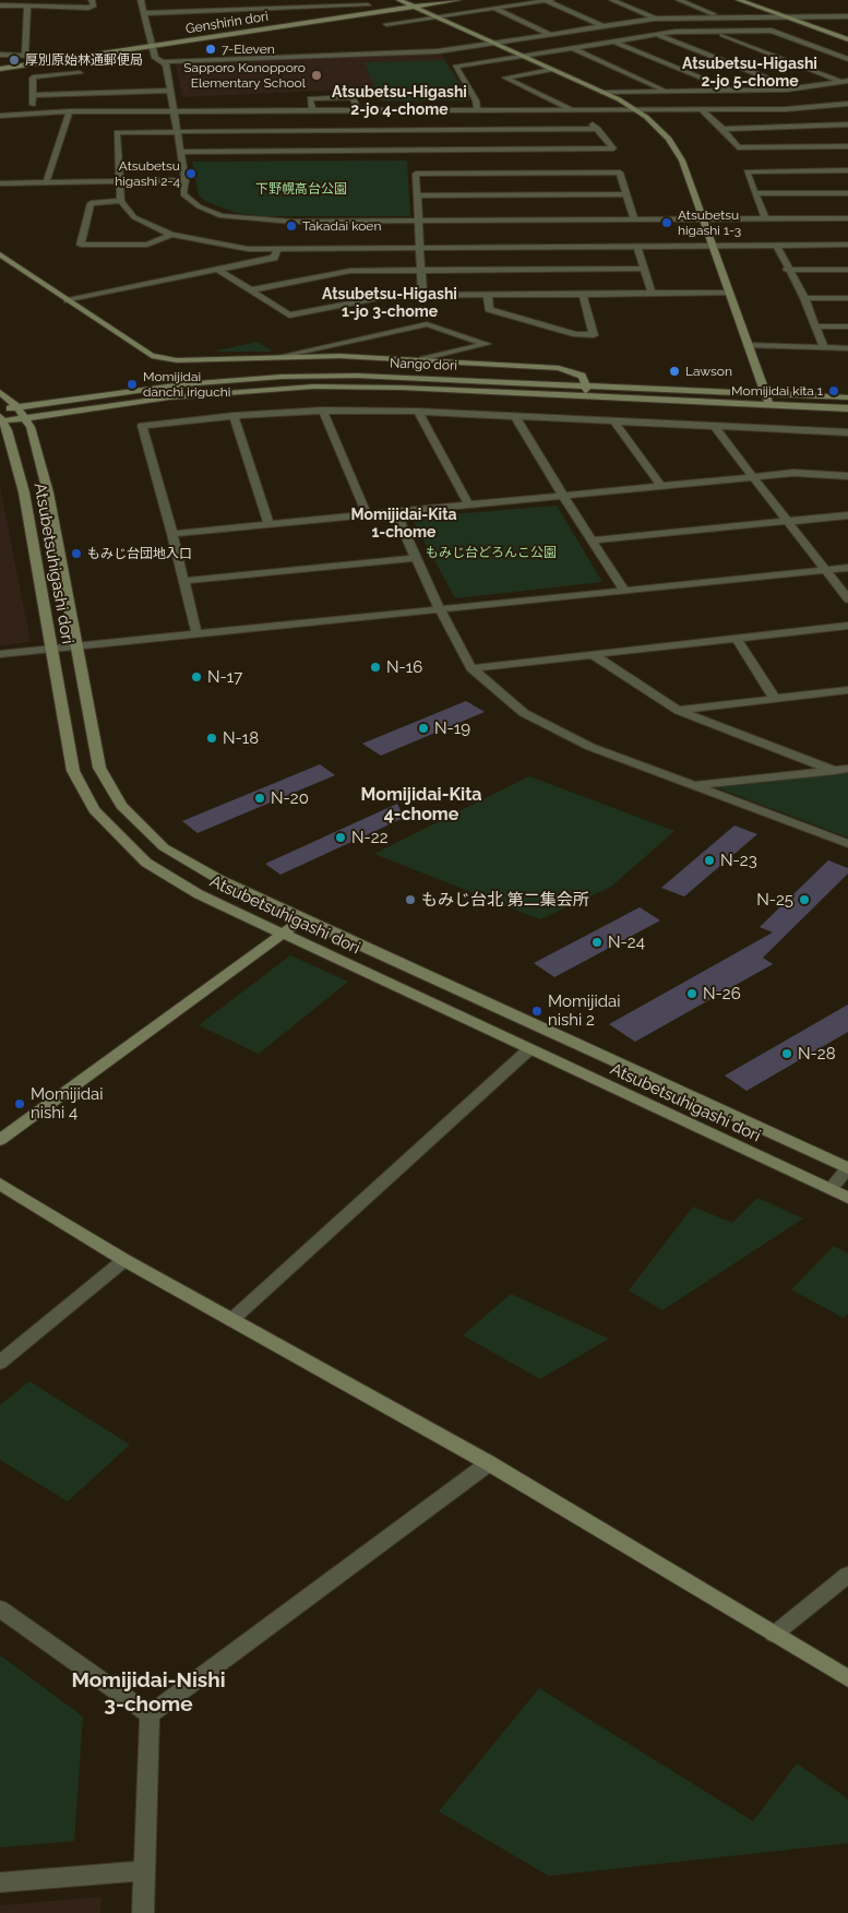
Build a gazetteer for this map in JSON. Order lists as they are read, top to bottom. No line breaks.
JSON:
{"streets":{"street":["Genshirin dori","Nango dori","Atsubetsuhigashi dori"]},"crossings":[["Nango dori","Atsubetsuhigashi dori"]],"districts":["Atsubetsu-Higashi 2-jo 5-chome","Atsubetsu-Higashi 2-jo 4-chome","Atsubetsu-Higashi 1-jo 3-chome","Momijidai-Kita 1-chome","Momijidai-Kita 4-chome","Momijidai-Nishi 3-chome"],"parks":["下野幌高台公園","もみじ台どろんこ公園"],"places":["7-Eleven","厚別原始林通郵便局","Sapporo Konopporo Elementary School","Atsubetsu higashi 2-4","Atsubetsu higashi 1-3","Takadai koen","Lawson","Momijidai danchi iriguchi","Momijidai kita 1","もみじ台団地入口","N-16","N-17","N-19","N-18","N-20","N-22","N-23","もみじ台北 第二集会所","N-25","N-24","N-26","Momijidai nishi 2","N-28","Momijidai nishi 4"]}
